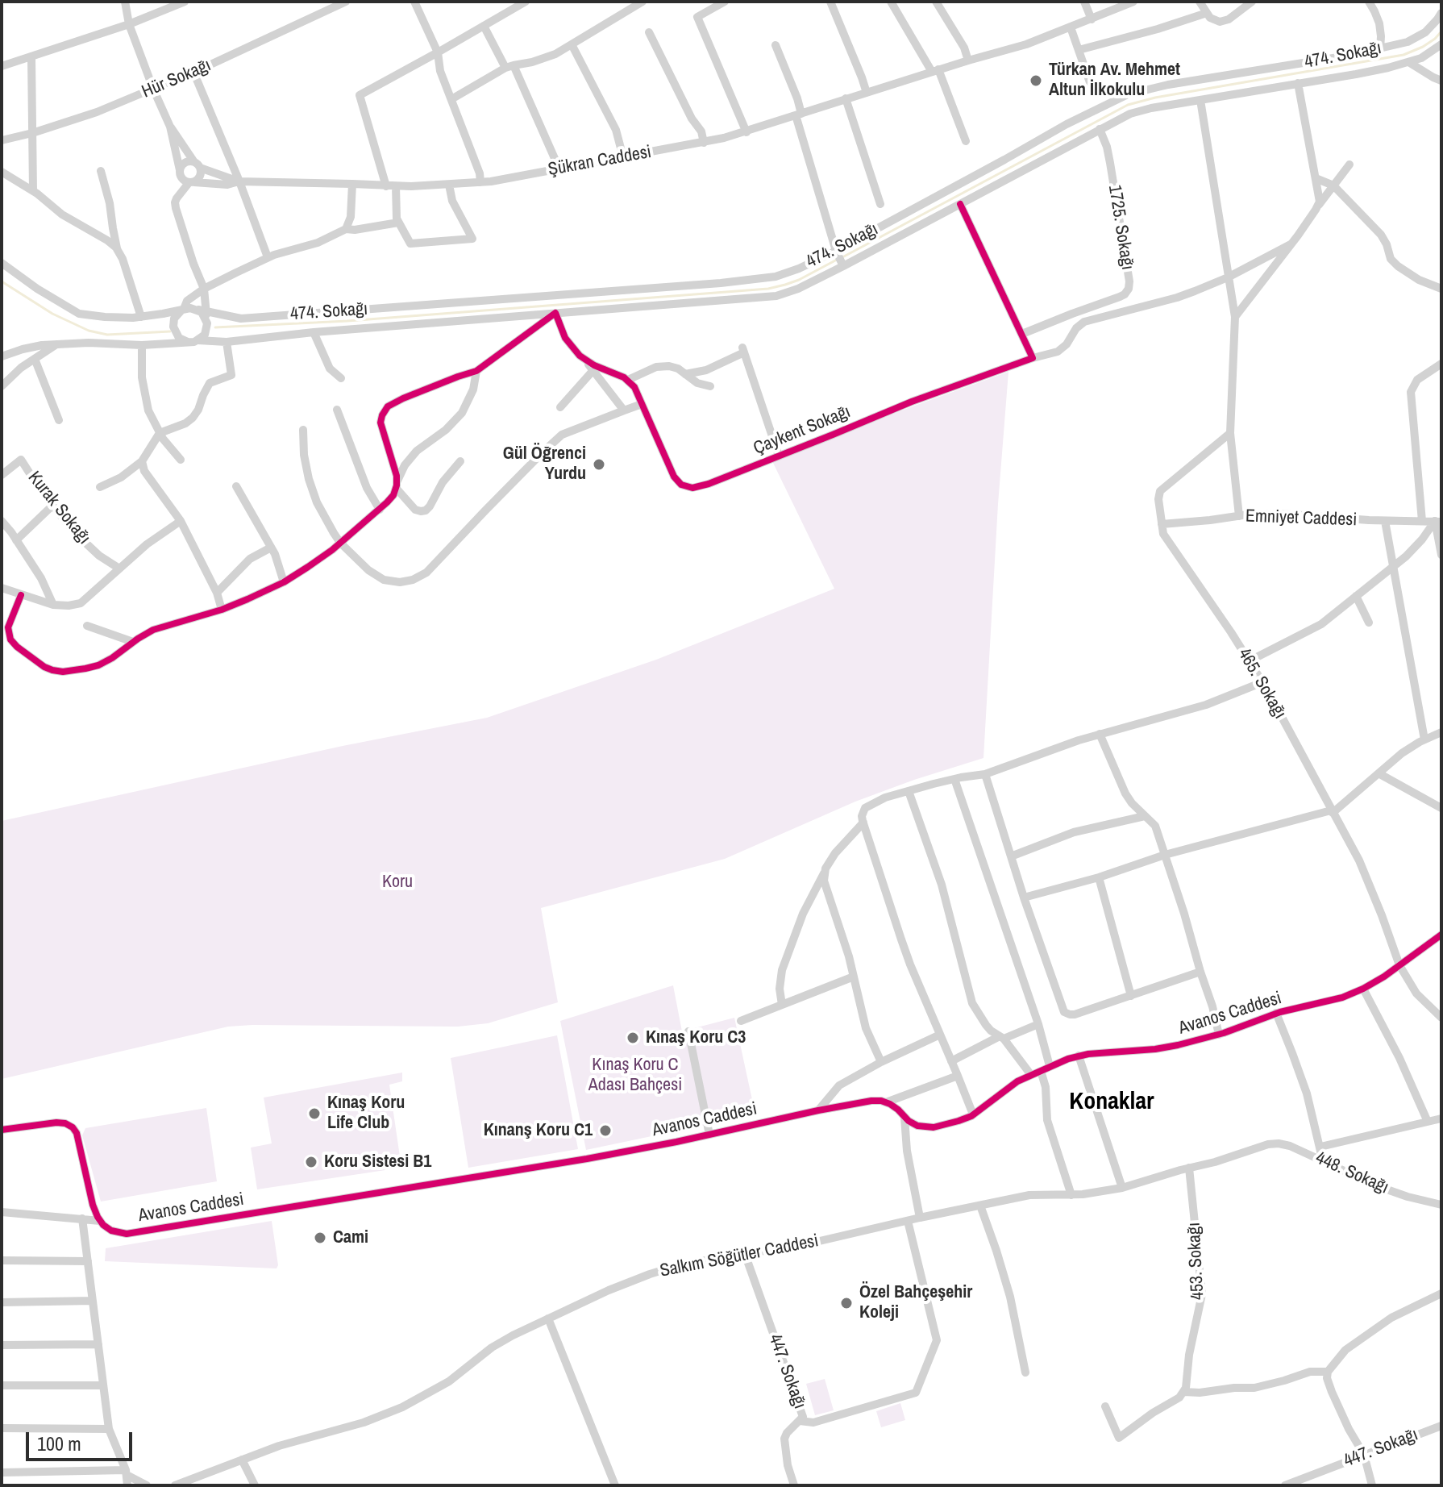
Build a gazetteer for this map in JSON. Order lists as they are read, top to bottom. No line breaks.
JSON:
{"streets":{"street":["474. Sokağı","Hür Sokağı","Şükran Caddesi","1725. Sokağı","Çaykent Sokağı","Kurak Sokağı","Emniyet Caddesi","465. Sokağı","Avanos Caddesi","448. Sokağı","Salkım Söğütler Caddesi","453. Sokağı","447. Sokağı"]},"crossings":[["474. Sokağı","1725. Sokağı"],["Emniyet Caddesi","465. Sokağı"],["465. Sokağı","Avanos Caddesi"],["448. Sokağı","Salkım Söğütler Caddesi"],["Salkım Söğütler Caddesi","453. Sokağı"],["Salkım Söğütler Caddesi","447. Sokağı"]],"districts":["Konaklar"],"parks":["Koru","Kınaş Koru C Adası Bahçesi"],"places":["Türkan Av. Mehmet Altun İlkokulu","Gül Öğrenci Yurdu","Kınaş Koru C3","Kınaş Koru Life Club","Kınanş Koru C1","Koru Sistesi B1","Cami","Özel Bahçeşehir Koleji"],"scale_bar":"100 m"}
